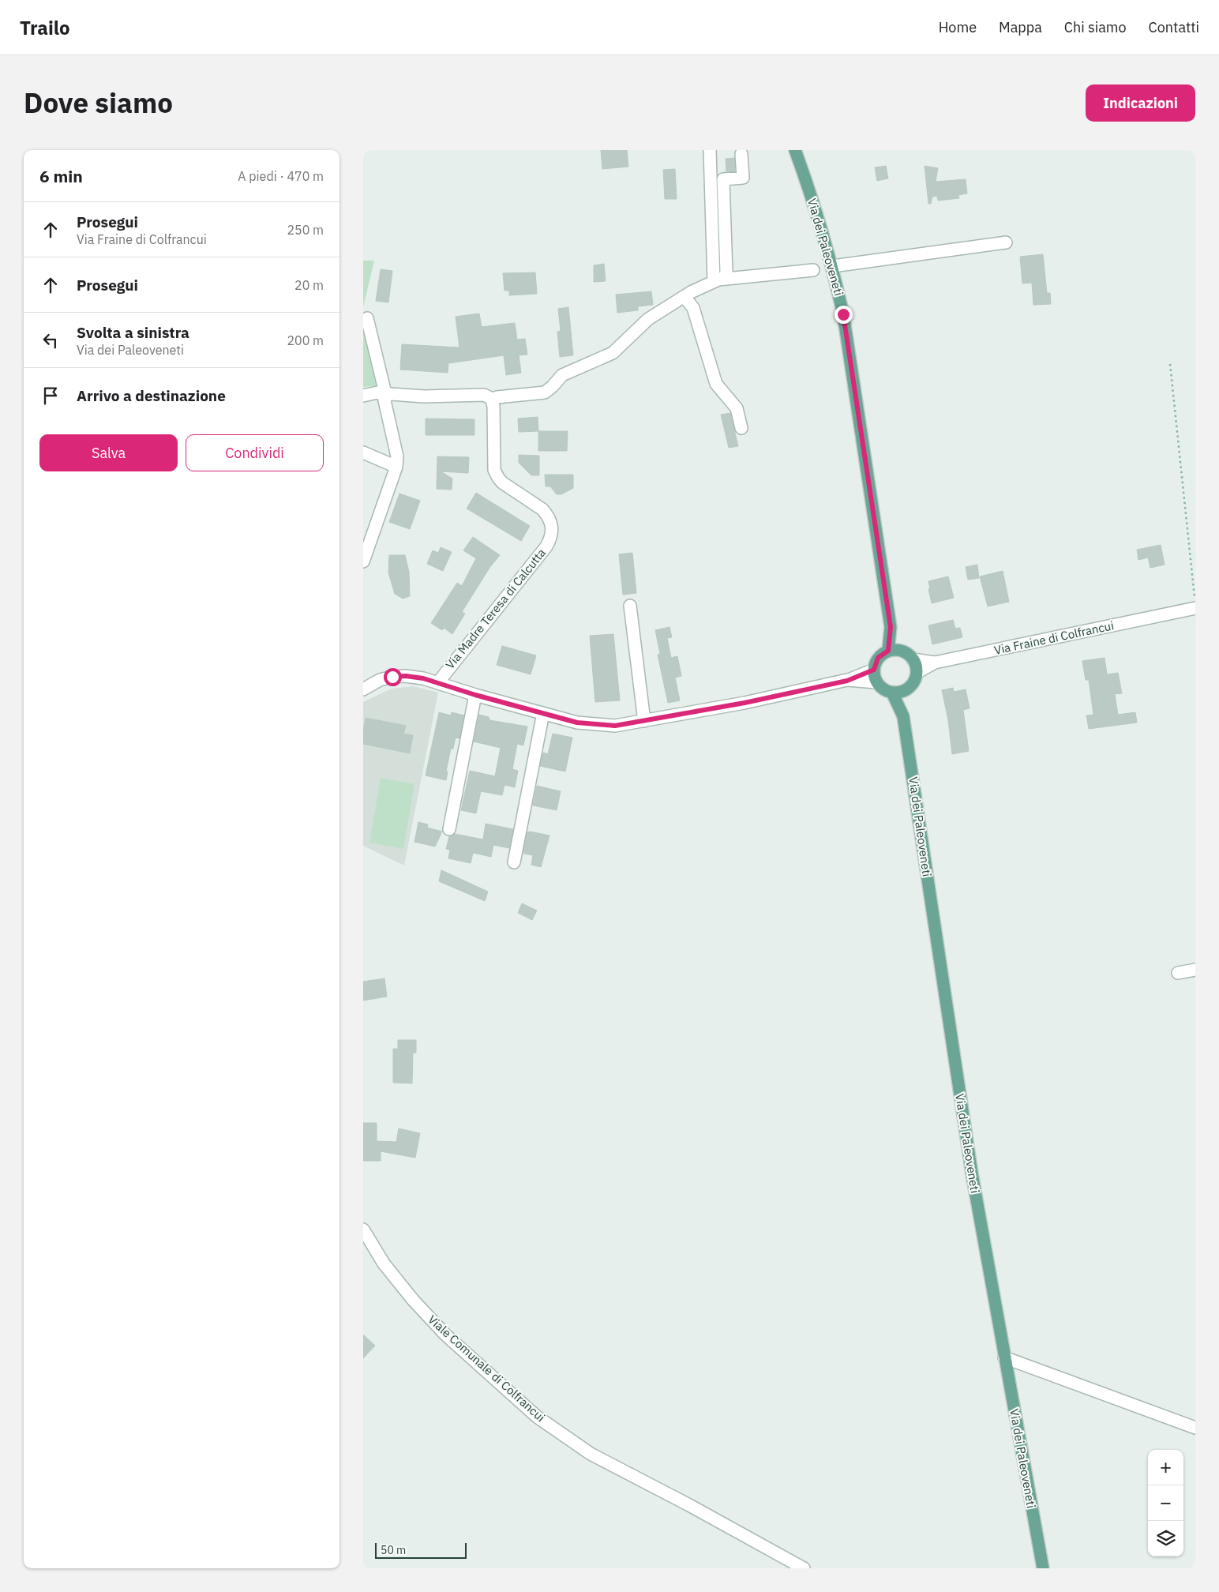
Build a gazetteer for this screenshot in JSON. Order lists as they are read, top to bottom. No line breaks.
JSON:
{"streets":{"main road":["Via dei Paleoveneti"],"street":["Via Madre Teresa di Calcutta","Via Fraine di Colfrancui","Viale Comunale di Colfrancui"]},"crossings":[["Via dei Paleoveneti","Via Fraine di Colfrancui"]],"scale_bar":"50 m","page":{"header":"Trailo","nav":["Home","Mappa","Chi siamo","Contatti"],"title":"Dove siamo","buttons":["Indicazioni",["Salva","Condividi"]],"heading":["6 min","A piedi · 470 m"],"list":[["Prosegui","Via Fraine di Colfrancui","250 m"],["Prosegui","20 m"],["Svolta a sinistra","Via dei Paleoveneti","200 m"],"Arrivo a destinazione"],"map_buttons":["+","−"],"scale":"50 m"}}
